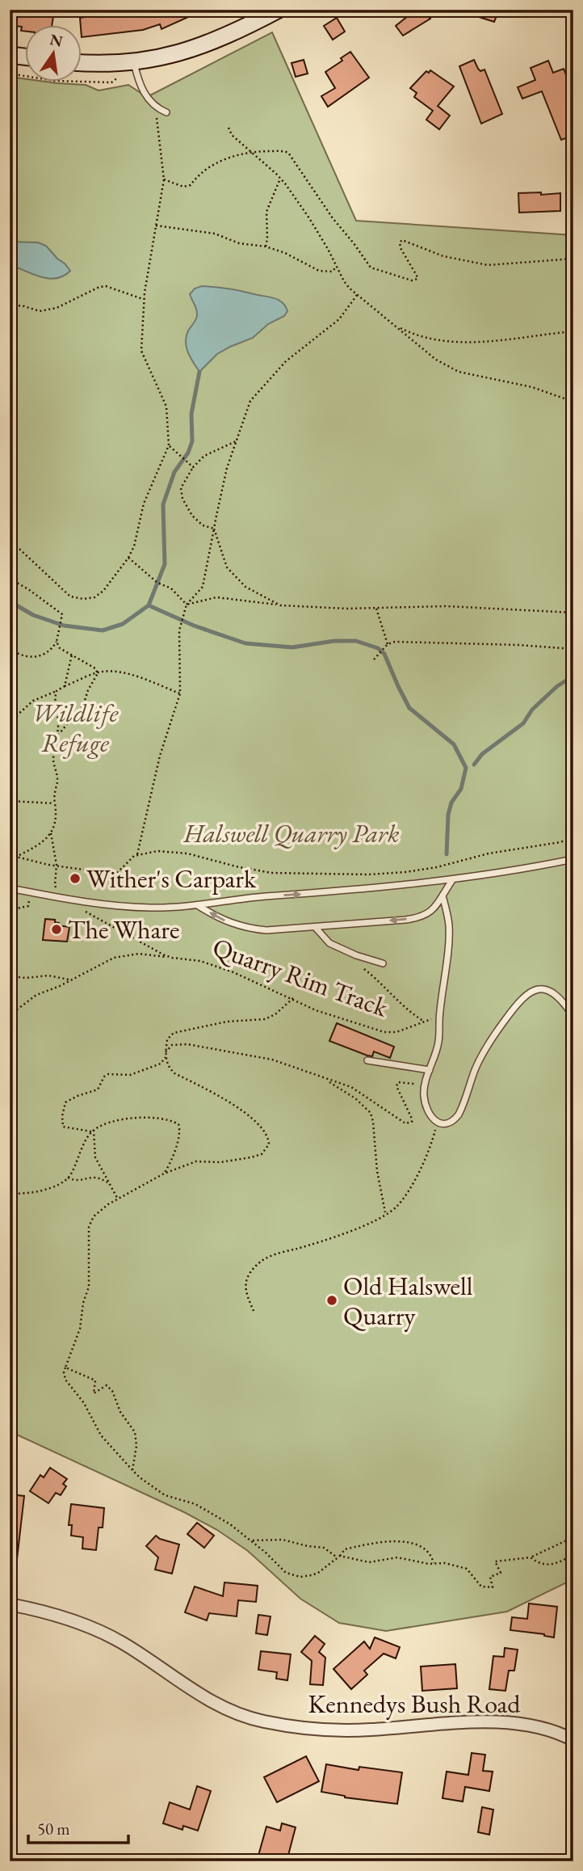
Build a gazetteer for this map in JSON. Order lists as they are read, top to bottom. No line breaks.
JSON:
{"streets":{"street":["Kennedys Bush Road"],"path":["Quarry Rim Track"]},"parks":["Wildlife Refuge","Halswell Quarry Park"],"places":["Wither's Carpark","The Whare","Old Halswell Quarry"],"scale_bar":"50 m","north":"top"}
